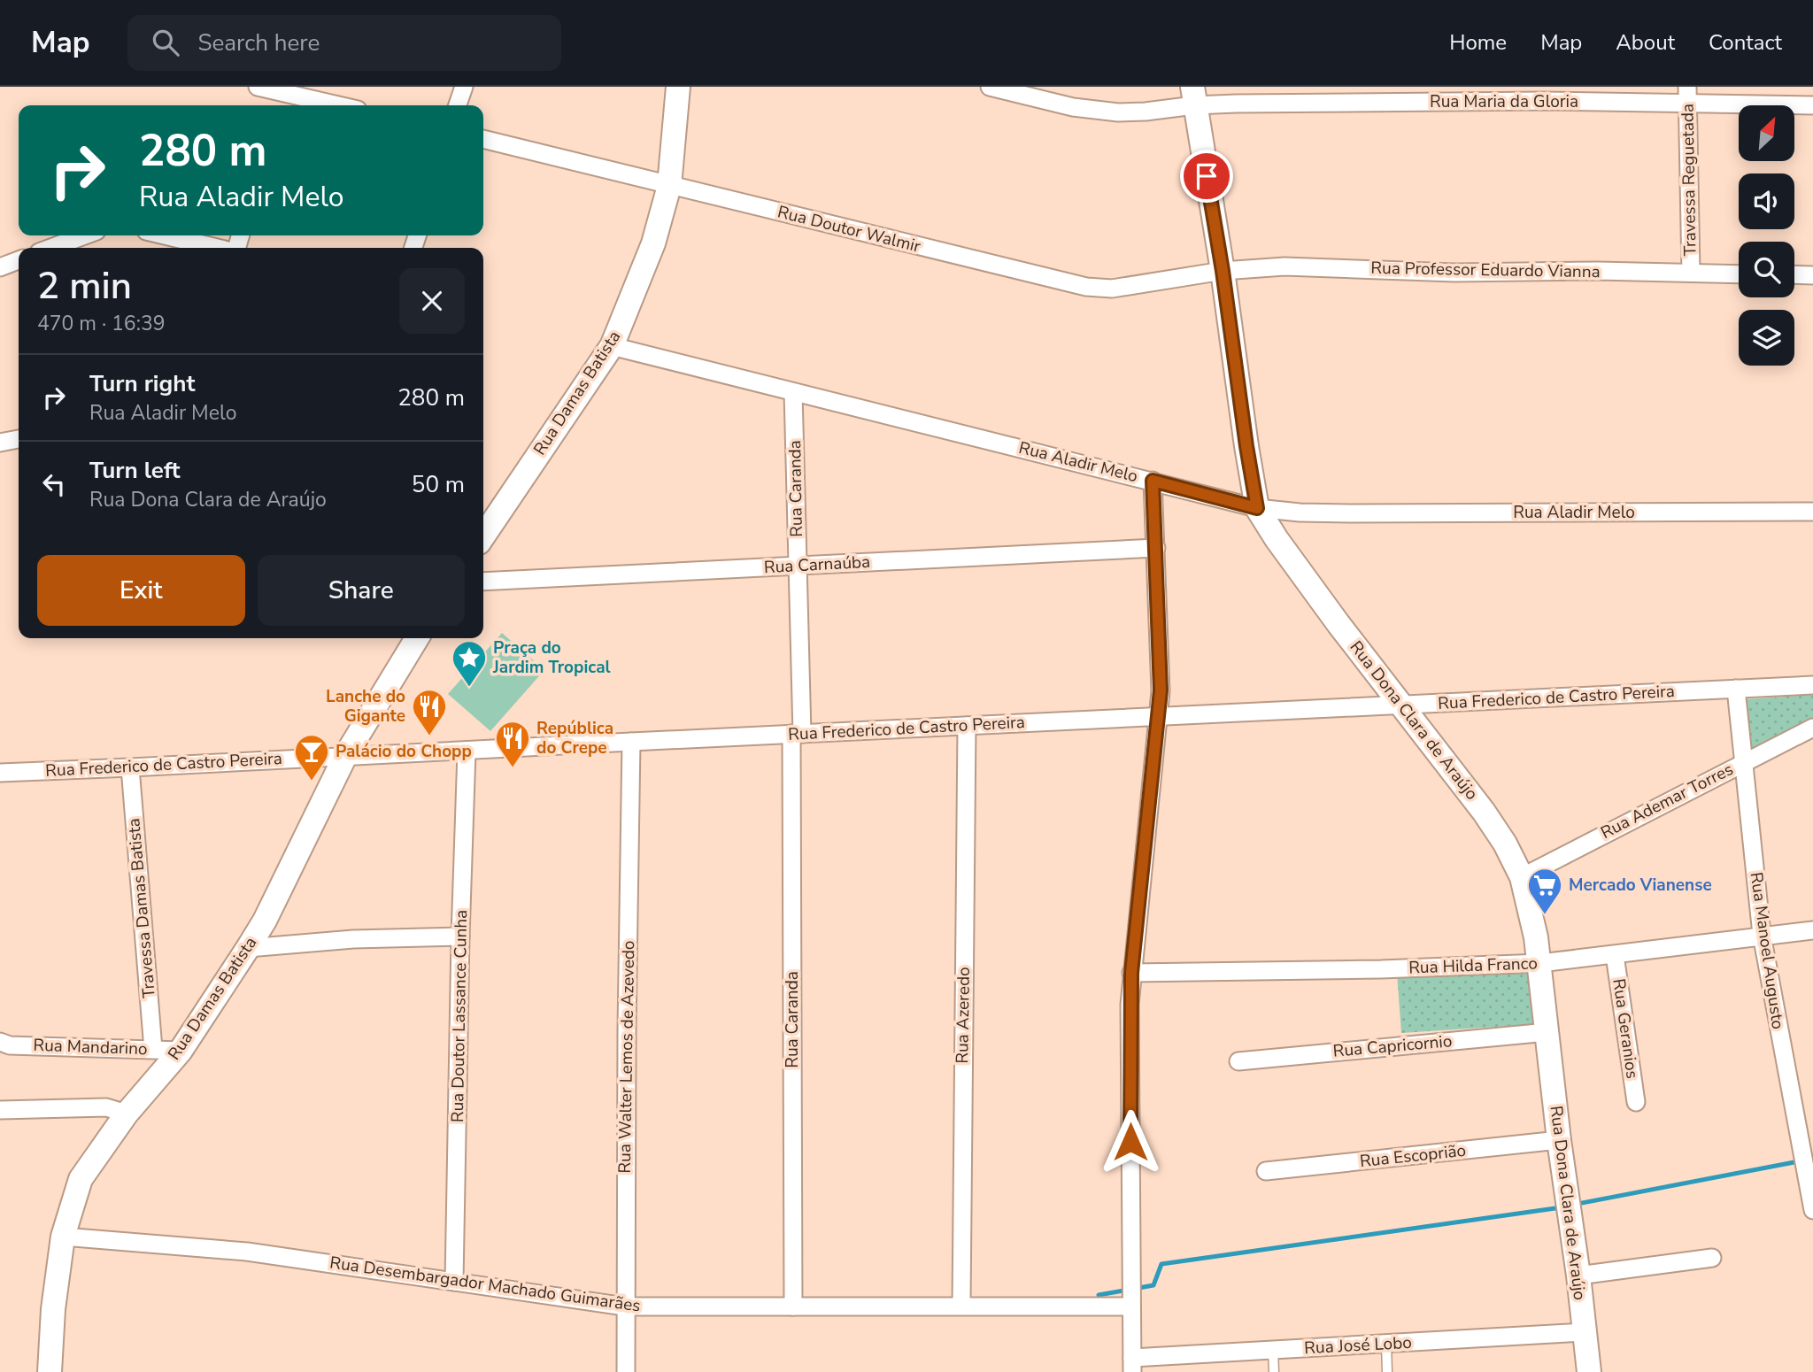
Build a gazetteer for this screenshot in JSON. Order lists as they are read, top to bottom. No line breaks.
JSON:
{"streets":{"main road":["Rua Damas Batista","Rua Dona Clara de Araújo"],"street":["Rua Maria da Gloria","Travessa Reguetada","Rua Doutor Walmir","Rua Professor Eduardo Vianna","Rua Aladir Melo","Rua Caranda","Rua Carnaúba","Rua Frederico de Castro Pereira","Rua Ademar Torres","Travessa Damas Batista","Rua Manoel Augusto","Rua Hilda Franco","Rua Azeredo","Rua Doutor Lassance Cunha","Rua Geranios","Rua Capricornio","Rua Mandarino","Rua Walter Lemos de Azevedo","Rua Escoprião","Rua Desembargador Machado Guimarães","Rua José Lobo"]},"crossings":[["Rua Maria da Gloria","Travessa Reguetada"],["Rua Maria da Gloria","Rua Dona Clara de Araújo"],["Travessa Reguetada","Rua Professor Eduardo Vianna"],["Rua Doutor Walmir","Rua Professor Eduardo Vianna"],["Rua Doutor Walmir","Rua Damas Batista"],["Rua Doutor Walmir","Rua Dona Clara de Araújo"],["Rua Professor Eduardo Vianna","Rua Dona Clara de Araújo"],["Rua Damas Batista","Rua Aladir Melo"],["Rua Damas Batista","Rua Frederico de Castro Pereira"],["Rua Damas Batista","Rua Mandarino"],["Rua Damas Batista","Rua Desembargador Machado Guimarães"],["Rua Aladir Melo","Rua Caranda"],["Rua Aladir Melo","Rua Dona Clara de Araújo"],["Rua Caranda","Rua Carnaúba"],["Rua Caranda","Rua Frederico de Castro Pereira"],["Rua Caranda","Rua Desembargador Machado Guimarães"],["Rua Frederico de Castro Pereira","Rua Dona Clara de Araújo"],["Rua Frederico de Castro Pereira","Travessa Damas Batista"],["Rua Frederico de Castro Pereira","Rua Manoel Augusto"],["Rua Frederico de Castro Pereira","Rua Azeredo"],["Rua Frederico de Castro Pereira","Rua Doutor Lassance Cunha"],["Rua Frederico de Castro Pereira","Rua Walter Lemos de Azevedo"],["Rua Dona Clara de Araújo","Rua Ademar Torres"],["Rua Dona Clara de Araújo","Rua Hilda Franco"],["Rua Dona Clara de Araújo","Rua Capricornio"],["Rua Dona Clara de Araújo","Rua Escoprião"],["Rua Dona Clara de Araújo","Rua José Lobo"],["Rua Ademar Torres","Rua Manoel Augusto"],["Travessa Damas Batista","Rua Mandarino"],["Rua Manoel Augusto","Rua Hilda Franco"],["Rua Hilda Franco","Rua Geranios"],["Rua Azeredo","Rua Desembargador Machado Guimarães"],["Rua Doutor Lassance Cunha","Rua Desembargador Machado Guimarães"],["Rua Walter Lemos de Azevedo","Rua Desembargador Machado Guimarães"]],"places":{"place":["Praça do Jardim Tropical"],"restaurant":["Lanche do Gigante","República do Crepe"],"bar":["Palácio do Chopp"],"supermarket":["Mercado Vianense"]},"north":"top right","page":{"header":"Map","search":"Search here","nav":["Home","Map","About","Contact"],"turn":["280 m","Rua Aladir Melo"],"heading":["2 min","470 m · 16:39"],"list":[{"name":"Turn right","note":"Rua Aladir Melo","value":"280 m"},{"name":"Turn left","note":"Rua Dona Clara de Araújo","value":"50 m"}],"buttons":["Exit","Share"]}}
